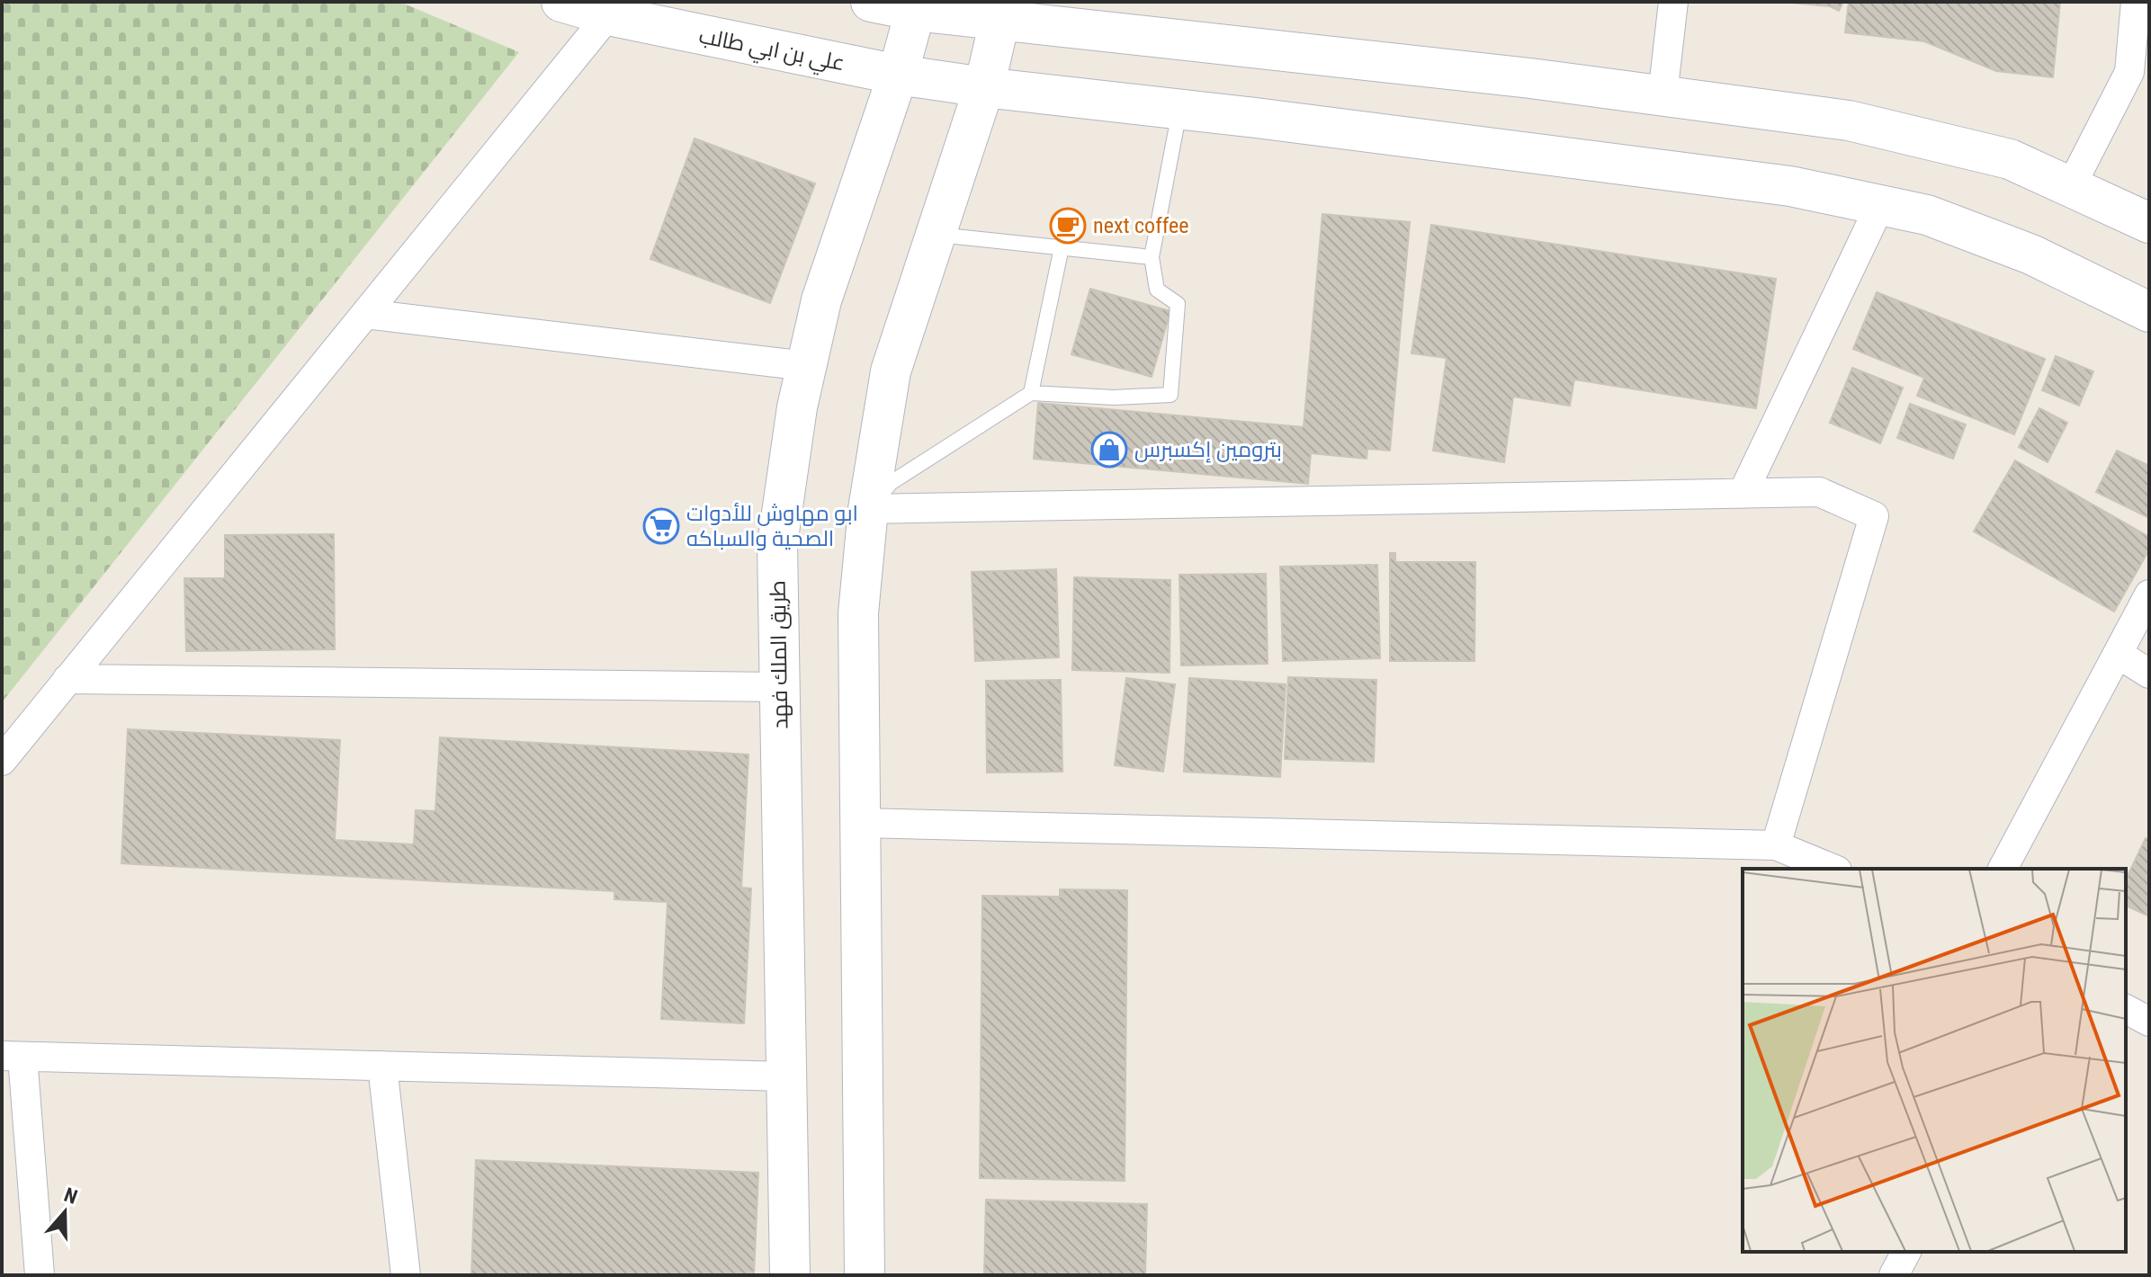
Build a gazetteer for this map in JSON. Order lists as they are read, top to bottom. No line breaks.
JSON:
{"streets":{"main road":["علي بن ابي طالب","طريق الملك فهد"]},"crossings":[["علي بن ابي طالب","طريق الملك فهد"]],"places":{"cafe":["next coffee"],"shop":["بترومين إكسبرس"],"supermarket":["ابو مهاوش للأدوات الصحية والسباكه"]},"north":"top"}
